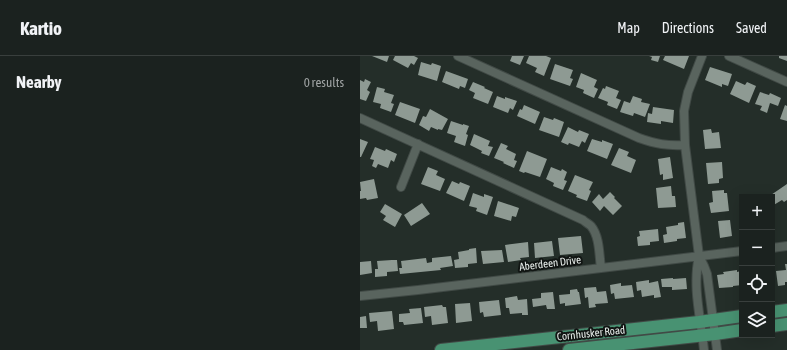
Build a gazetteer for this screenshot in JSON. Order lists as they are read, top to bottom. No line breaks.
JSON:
{"streets":{"main road":["Cornhusker Road"],"street":["Aberdeen Drive"]},"page":{"header":"Kartio","nav":["Map","Directions","Saved"],"heading":["Nearby","0 results"],"map_buttons":["+","−"]}}
